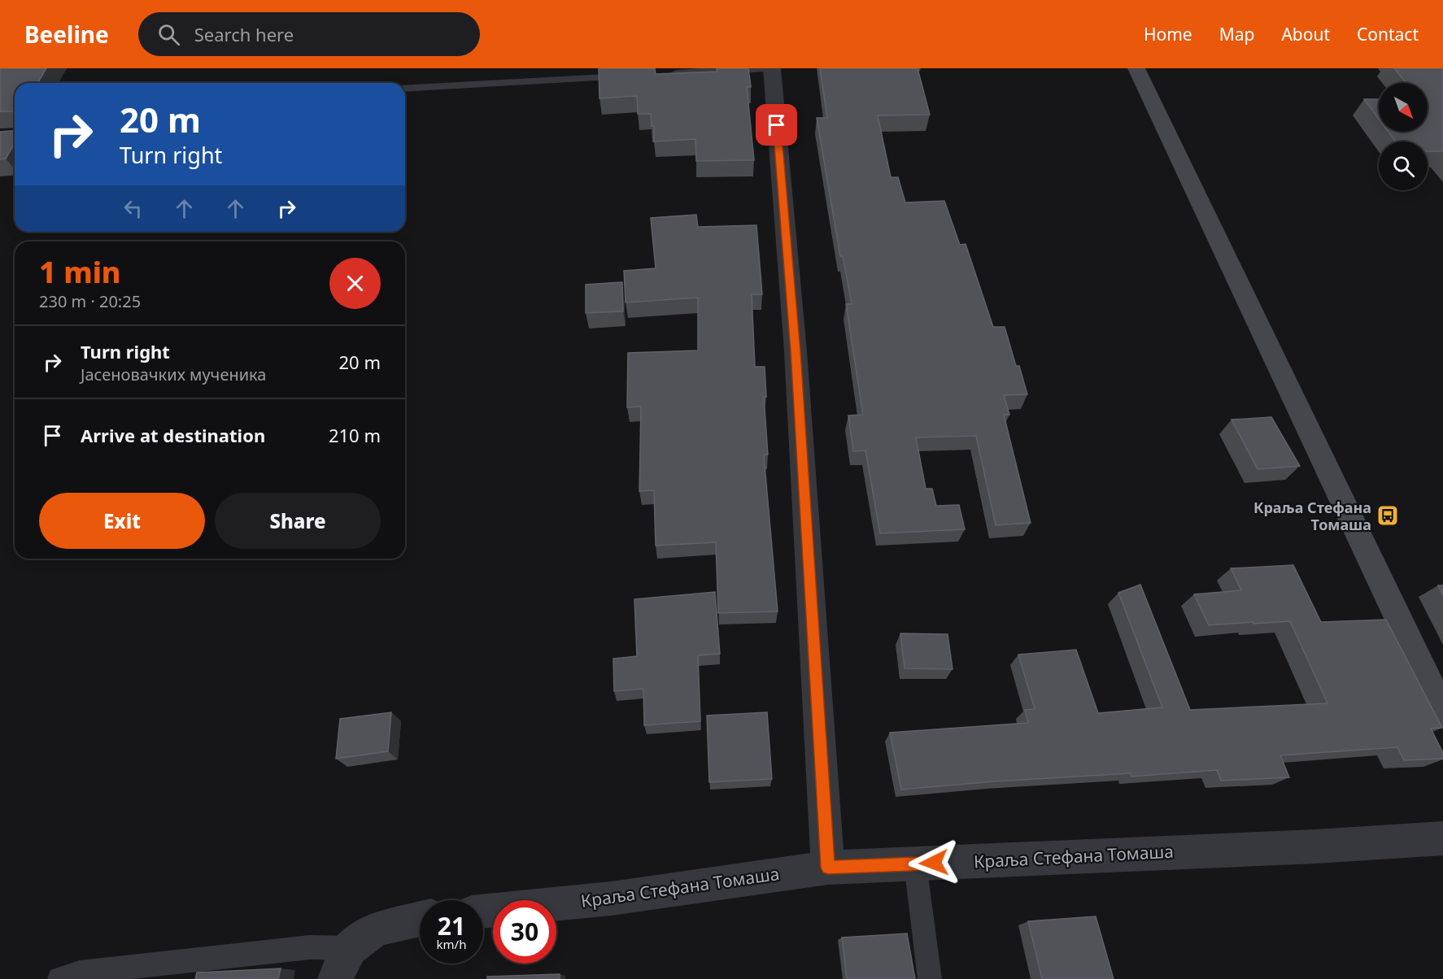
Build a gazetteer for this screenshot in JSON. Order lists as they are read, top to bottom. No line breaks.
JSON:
{"streets":{"street":["Краља Стефана Томаша"]},"places":{"bus stop":["Краља Стефана Томаша"]},"north":"bottom right","page":{"header":"Beeline","search":"Search here","nav":["Home","Map","About","Contact"],"turn":["20 m","Turn right"],"heading":["1 min","230 m · 20:25"],"list":[{"name":"Turn right","note":"Јасеновачких мученика","value":"20 m"},{"name":"Arrive at destination","value":"210 m"}],"buttons":["Exit","Share"],"speed":"21 km/h","limit":"30"}}
